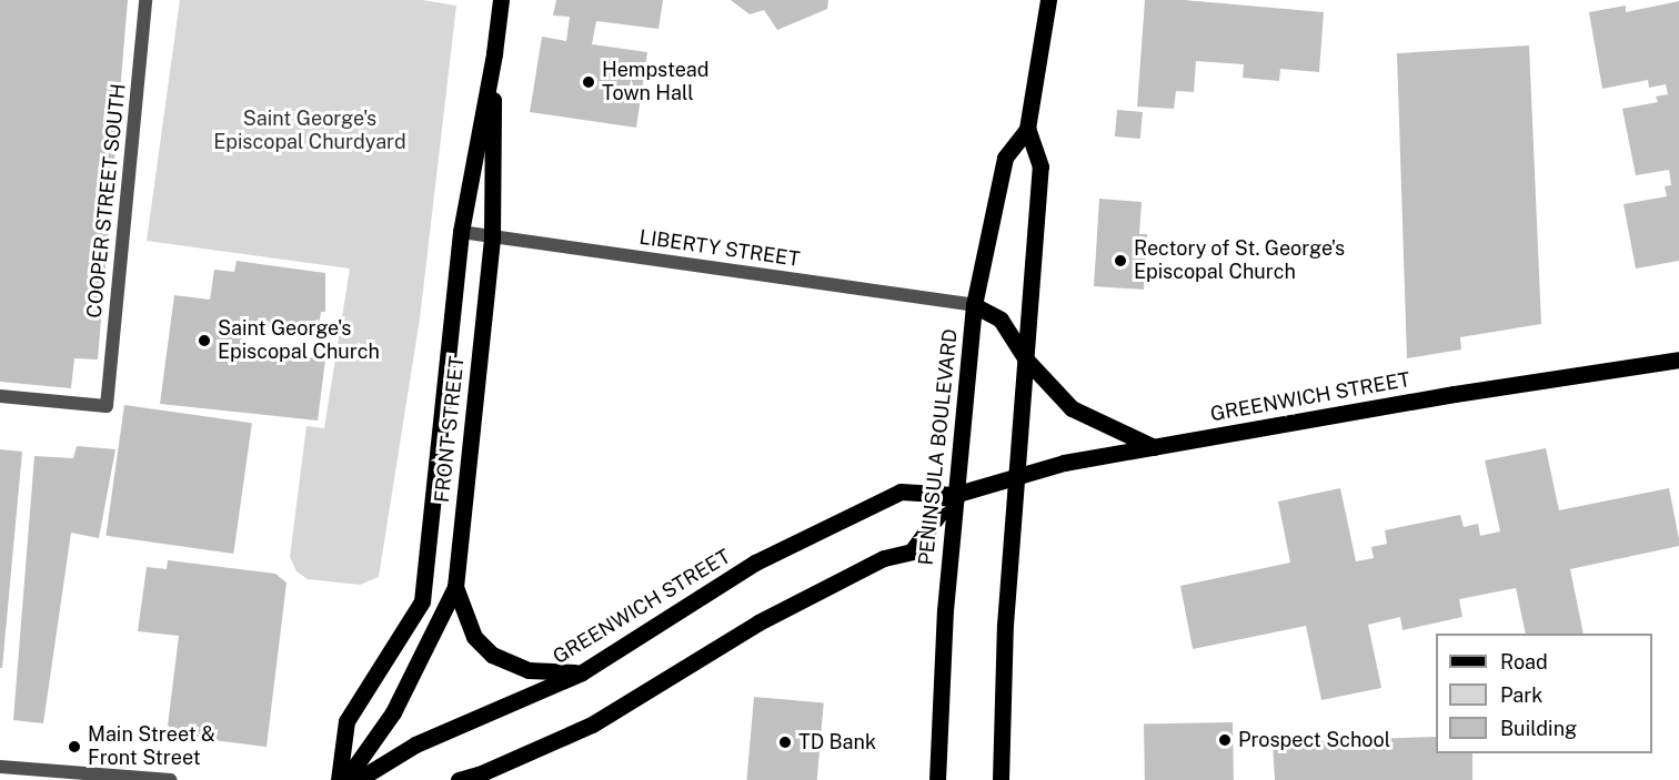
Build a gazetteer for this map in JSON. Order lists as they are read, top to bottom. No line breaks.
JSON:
{"streets":{"main road":["GREENWICH STREET","FRONT STREET","PENINSULA BOULEVARD"],"street":["COOPER STREET SOUTH","LIBERTY STREET"]},"crossings":[["LIBERTY STREET","FRONT STREET"],["LIBERTY STREET","PENINSULA BOULEVARD"],["GREENWICH STREET","PENINSULA BOULEVARD"]],"parks":["Saint George's Episcopal Churdyard"],"places":["Hempstead Town Hall","Rectory of St. George's Episcopal Church","Saint George's Episcopal Church","Prospect School","TD Bank","Main Street & Front Street"],"legend":["Road","Park","Building"]}
